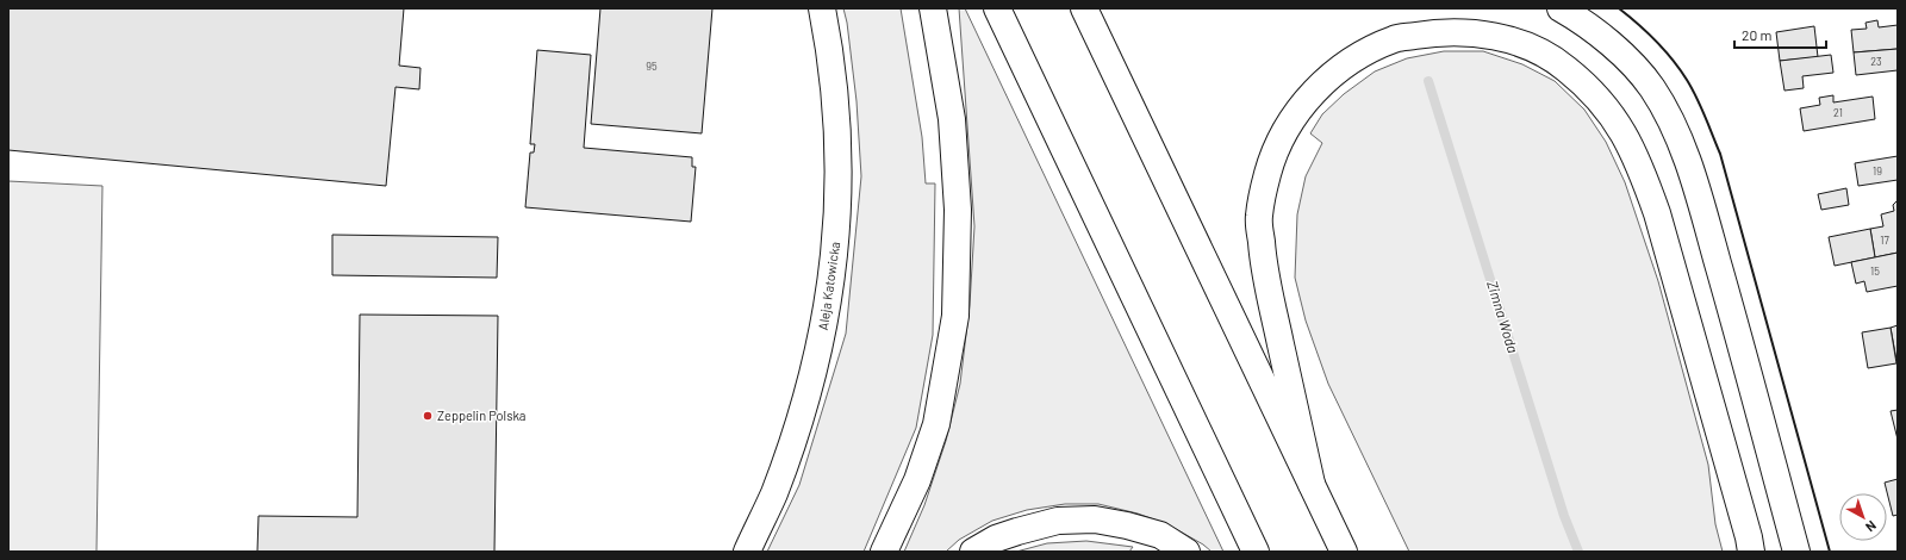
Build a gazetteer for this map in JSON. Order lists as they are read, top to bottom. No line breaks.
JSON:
{"streets":{"main road":["Aleja Katowicka"]},"water":["Zimna Woda"],"places":["Zeppelin Polska"],"house_numbers":["23","95","21","19","17","15"],"scale_bar":"20 m","north":"bottom right"}
